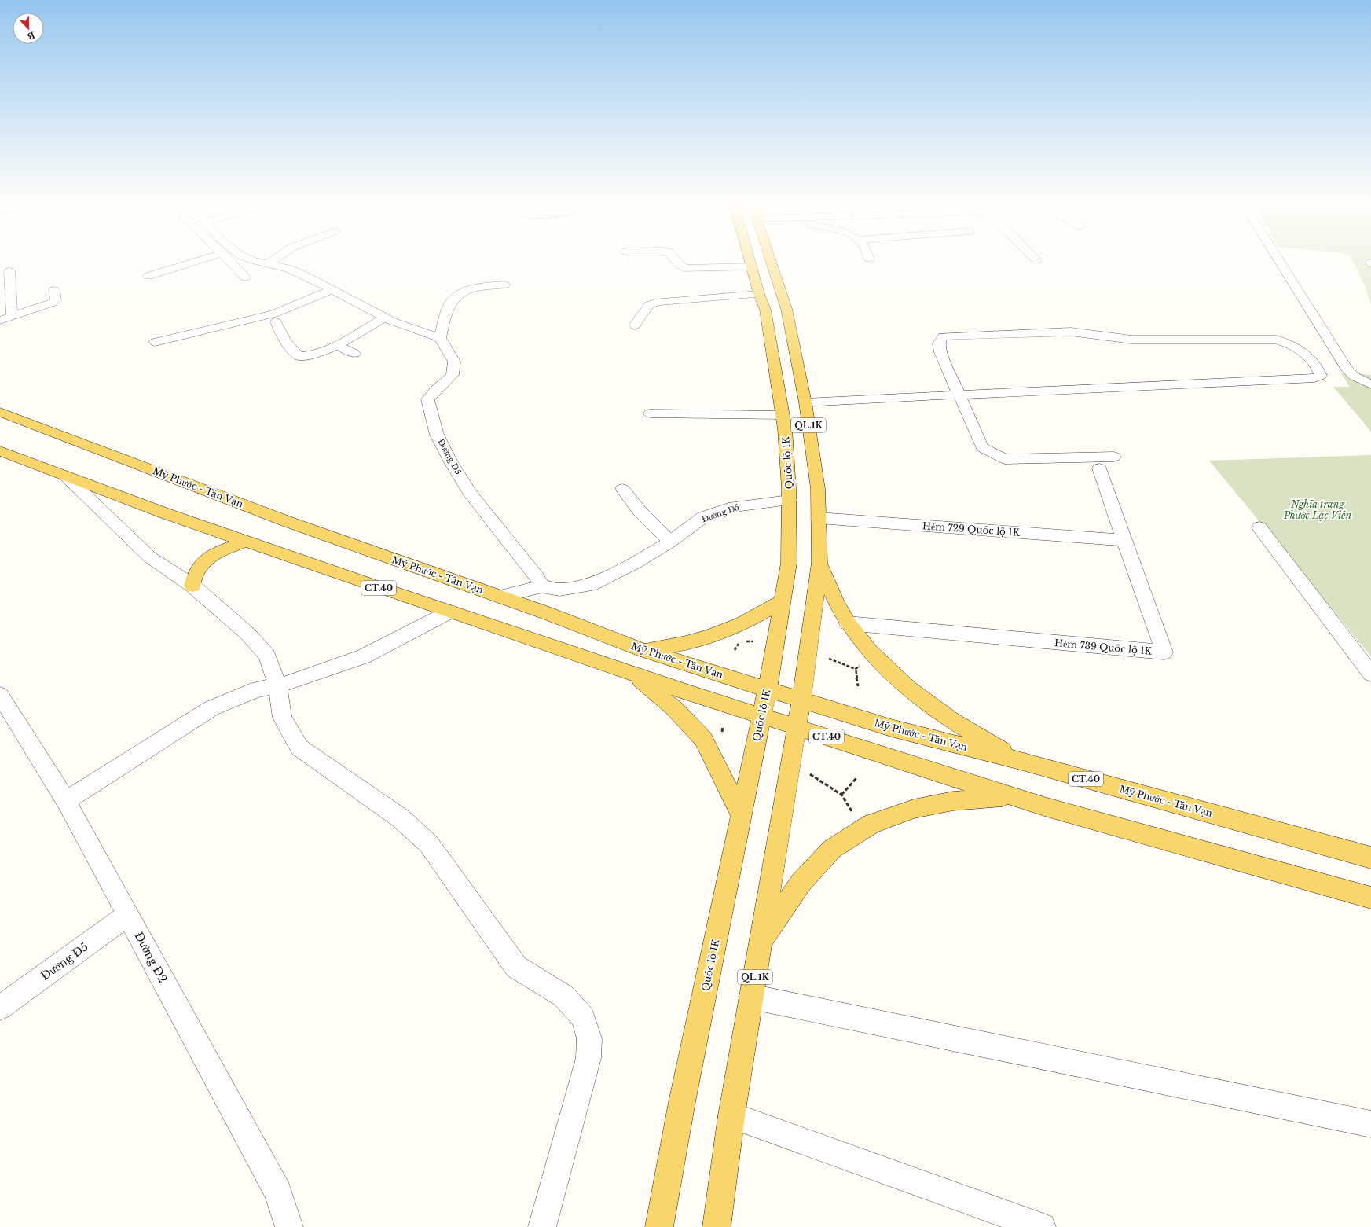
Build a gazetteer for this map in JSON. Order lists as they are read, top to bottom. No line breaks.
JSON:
{"streets":{"main road":["QL.1K","Quốc lộ 1K","Mỹ Phước - Tân Vạn","CT.40"],"street":["Đường D5","Hẻm 729 Quốc lộ 1K","Hẻm 739 Quốc lộ 1K","Đường Đ2","Đường Đ5"]},"crossings":[["QL.1K","Mỹ Phước - Tân Vạn"],["QL.1K","Hẻm 729 Quốc lộ 1K"],["QL.1K","CT.40"],["Đường D5","Quốc lộ 1K"],["Quốc lộ 1K","Mỹ Phước - Tân Vạn"],["Quốc lộ 1K","CT.40"],["Hẻm 729 Quốc lộ 1K","Hẻm 739 Quốc lộ 1K"],["Đường Đ2","Đường Đ5"]],"parks":["Nghĩa trang Phước Lạc Viên"],"north":"bottom"}
